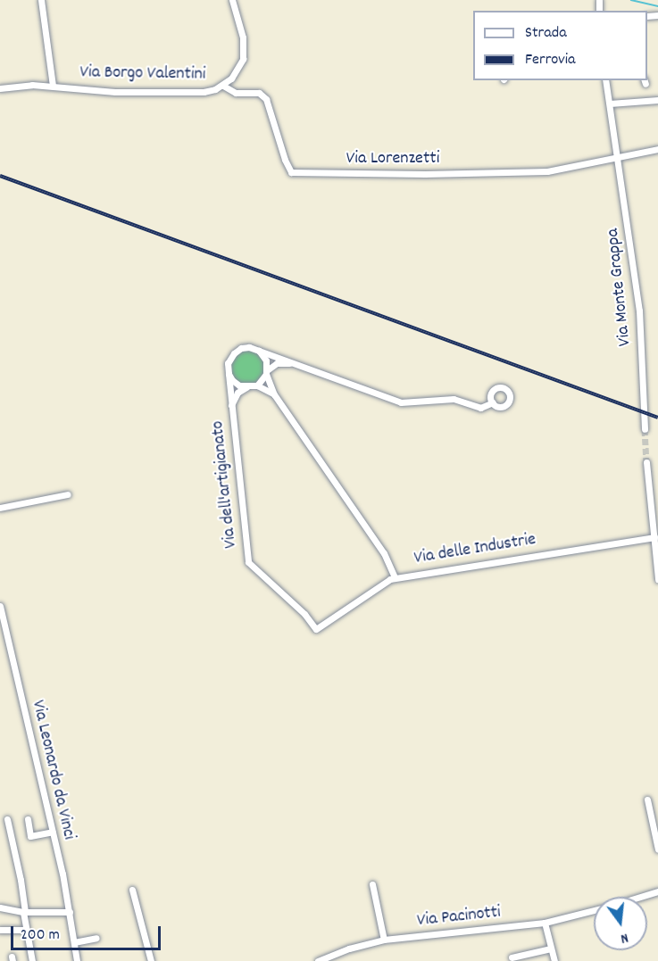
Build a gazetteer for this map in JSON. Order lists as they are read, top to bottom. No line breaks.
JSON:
{"streets":{"street":["Via Borgo Valentini","Via Lorenzetti","Via Monte Grappa","Via dell'artigianato","Via delle Industrie","Via Leonardo da Vinci","Via Pacinotti"]},"crossings":[["Via Borgo Valentini","Via Lorenzetti"],["Via Lorenzetti","Via Monte Grappa"],["Via dell'artigianato","Via delle Industrie"]],"legend":["Strada","Ferrovia"],"scale_bar":"200 m","north":"bottom"}
